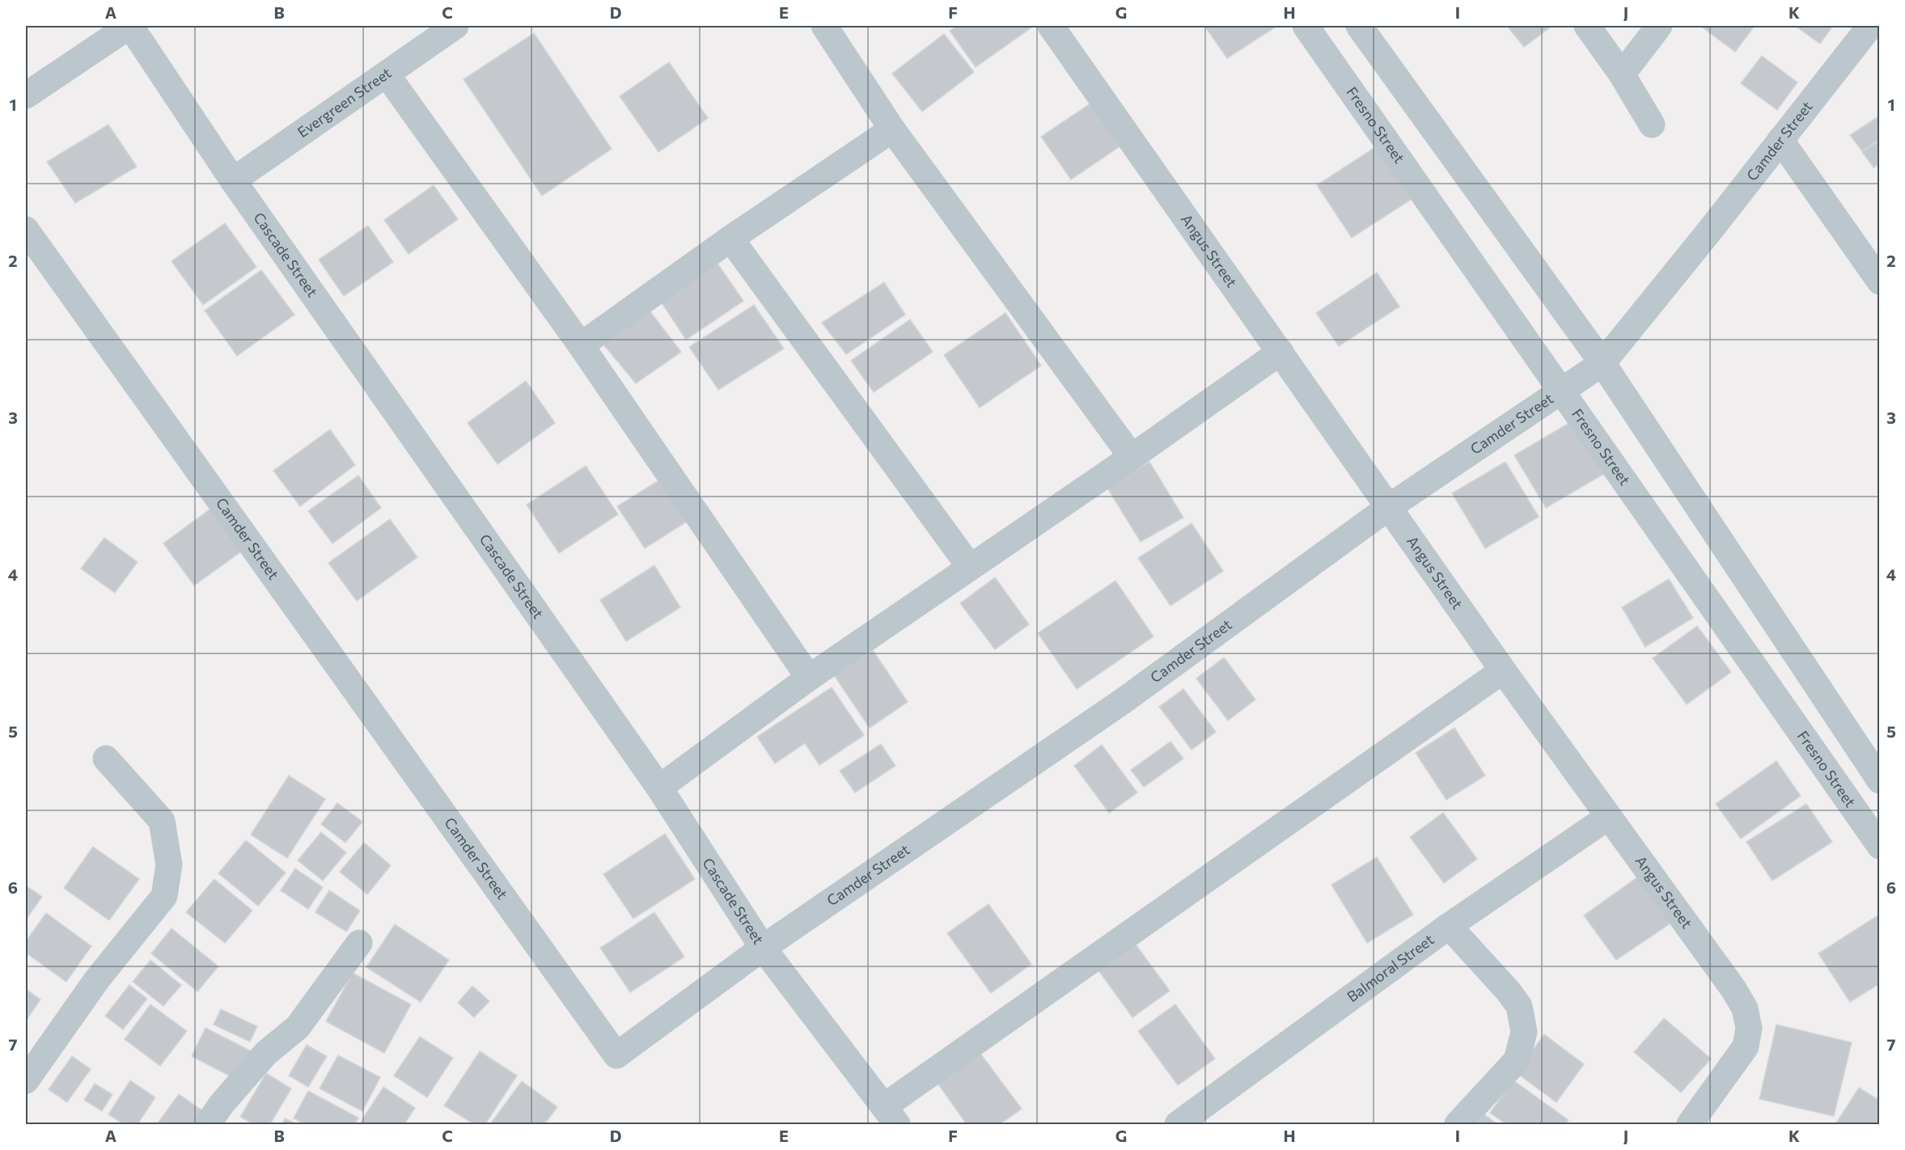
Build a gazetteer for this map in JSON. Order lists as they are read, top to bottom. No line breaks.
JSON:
{"streets":{"street":["Evergreen Street","Fresno Street","Camder Street","Angus Street","Cascade Street","Balmoral Street"]},"crossings":[["Evergreen Street","Cascade Street"],["Fresno Street","Camder Street"],["Camder Street","Angus Street"],["Camder Street","Cascade Street"],["Angus Street","Balmoral Street"]],"grid":{"columns":["A","B","C","D","E","F","G","H","I","J","K"],"rows":["1","2","3","4","5","6","7"]}}
